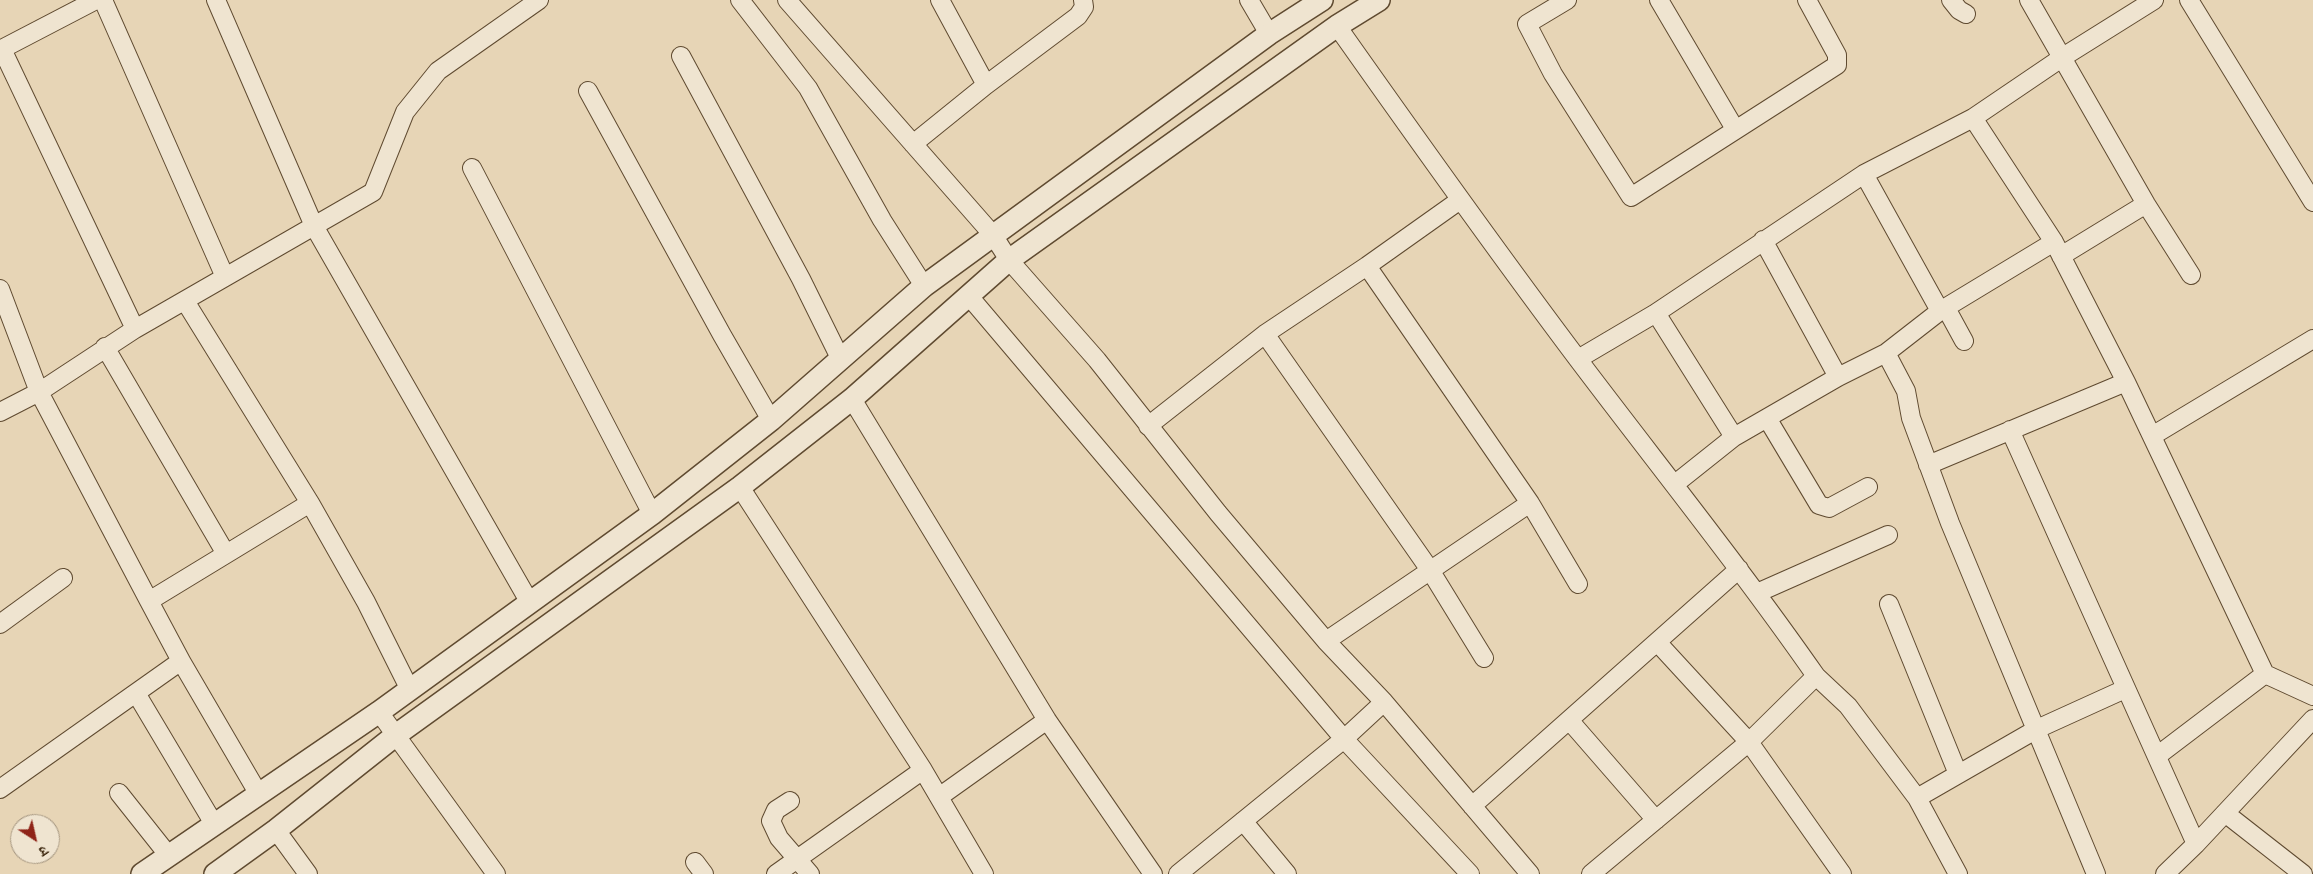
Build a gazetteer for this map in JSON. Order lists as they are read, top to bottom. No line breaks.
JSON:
{"north":"bottom right"}
